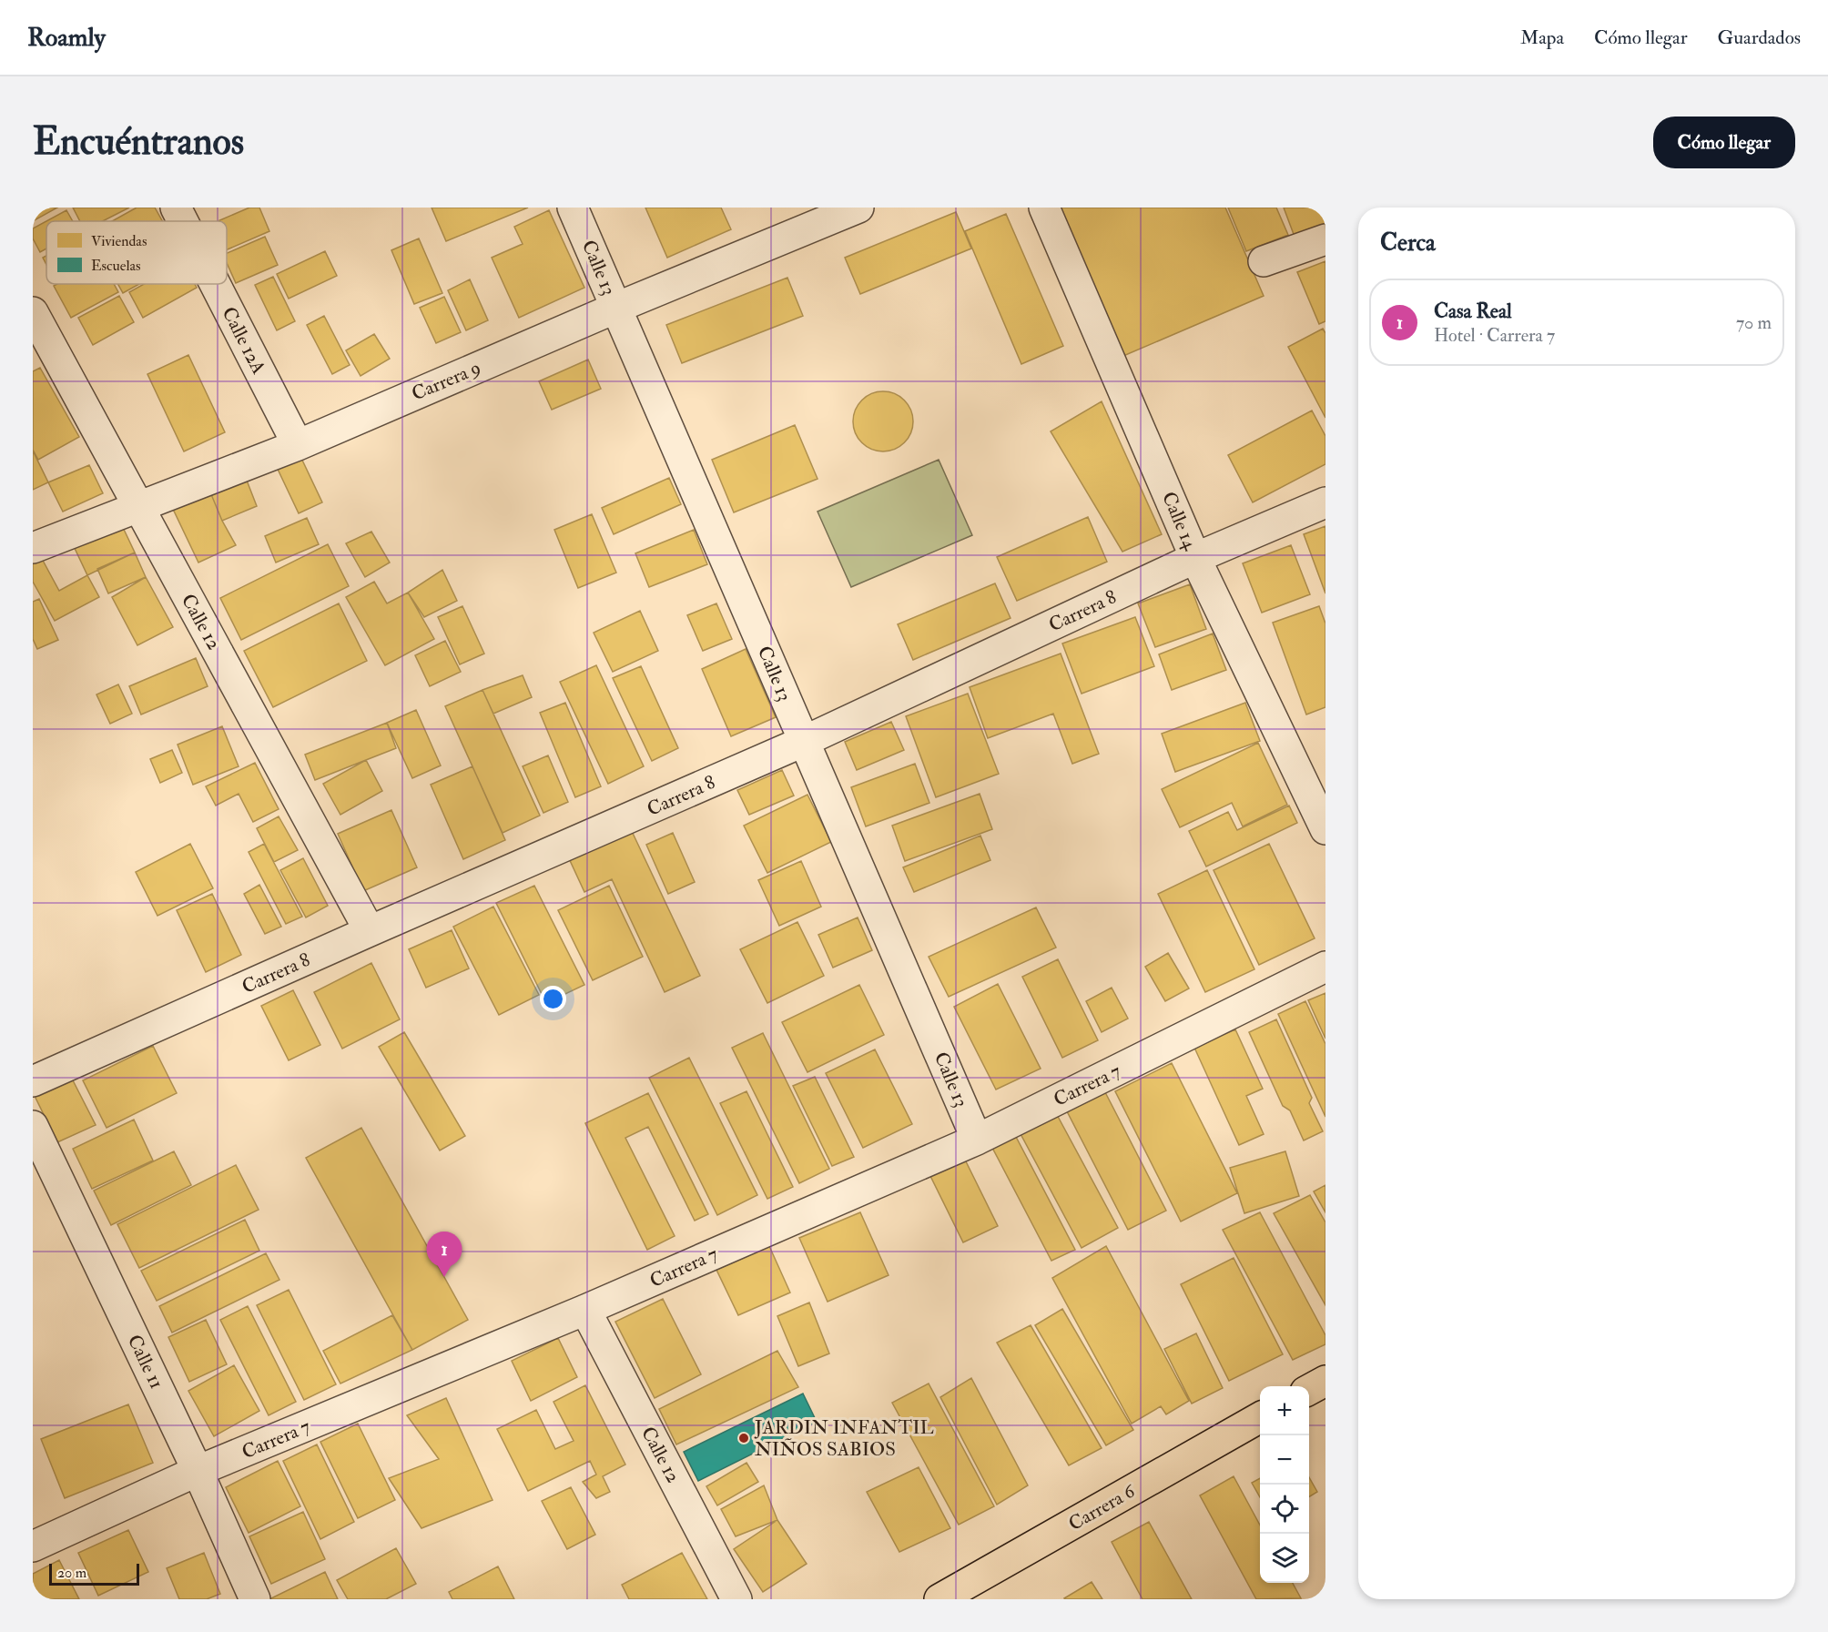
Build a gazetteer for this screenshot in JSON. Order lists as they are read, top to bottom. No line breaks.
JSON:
{"streets":{"main road":["Carrera 6"],"street":["Calle 13","Calle 12A","Carrera 9","Calle 14","Carrera 8","Calle 12","Carrera 7","Calle 11"]},"crossings":[["Calle 13","Carrera 9"],["Calle 13","Carrera 8"],["Calle 13","Carrera 7"],["Calle 12A","Carrera 9"],["Carrera 9","Calle 12"],["Calle 14","Carrera 8"],["Carrera 8","Calle 12"],["Calle 12","Carrera 7"],["Carrera 7","Calle 11"]],"places":["JARDIN INFANTIL NIÑOS SABIOS"],"legend":["Viviendas","Escuelas"],"scale_bar":"20 m","page":{"header":"Roamly","nav":["Mapa","Cómo llegar","Guardados"],"buttons":"Cómo llegar","title":"Encuéntranos","heading":"Cerca","list":[{"mark":"1","name":"Casa Real","note":"Hotel · Carrera 7","value":"70 m"}],"pins":"1","map_buttons":["+","−"],"scale":"20 m"}}
